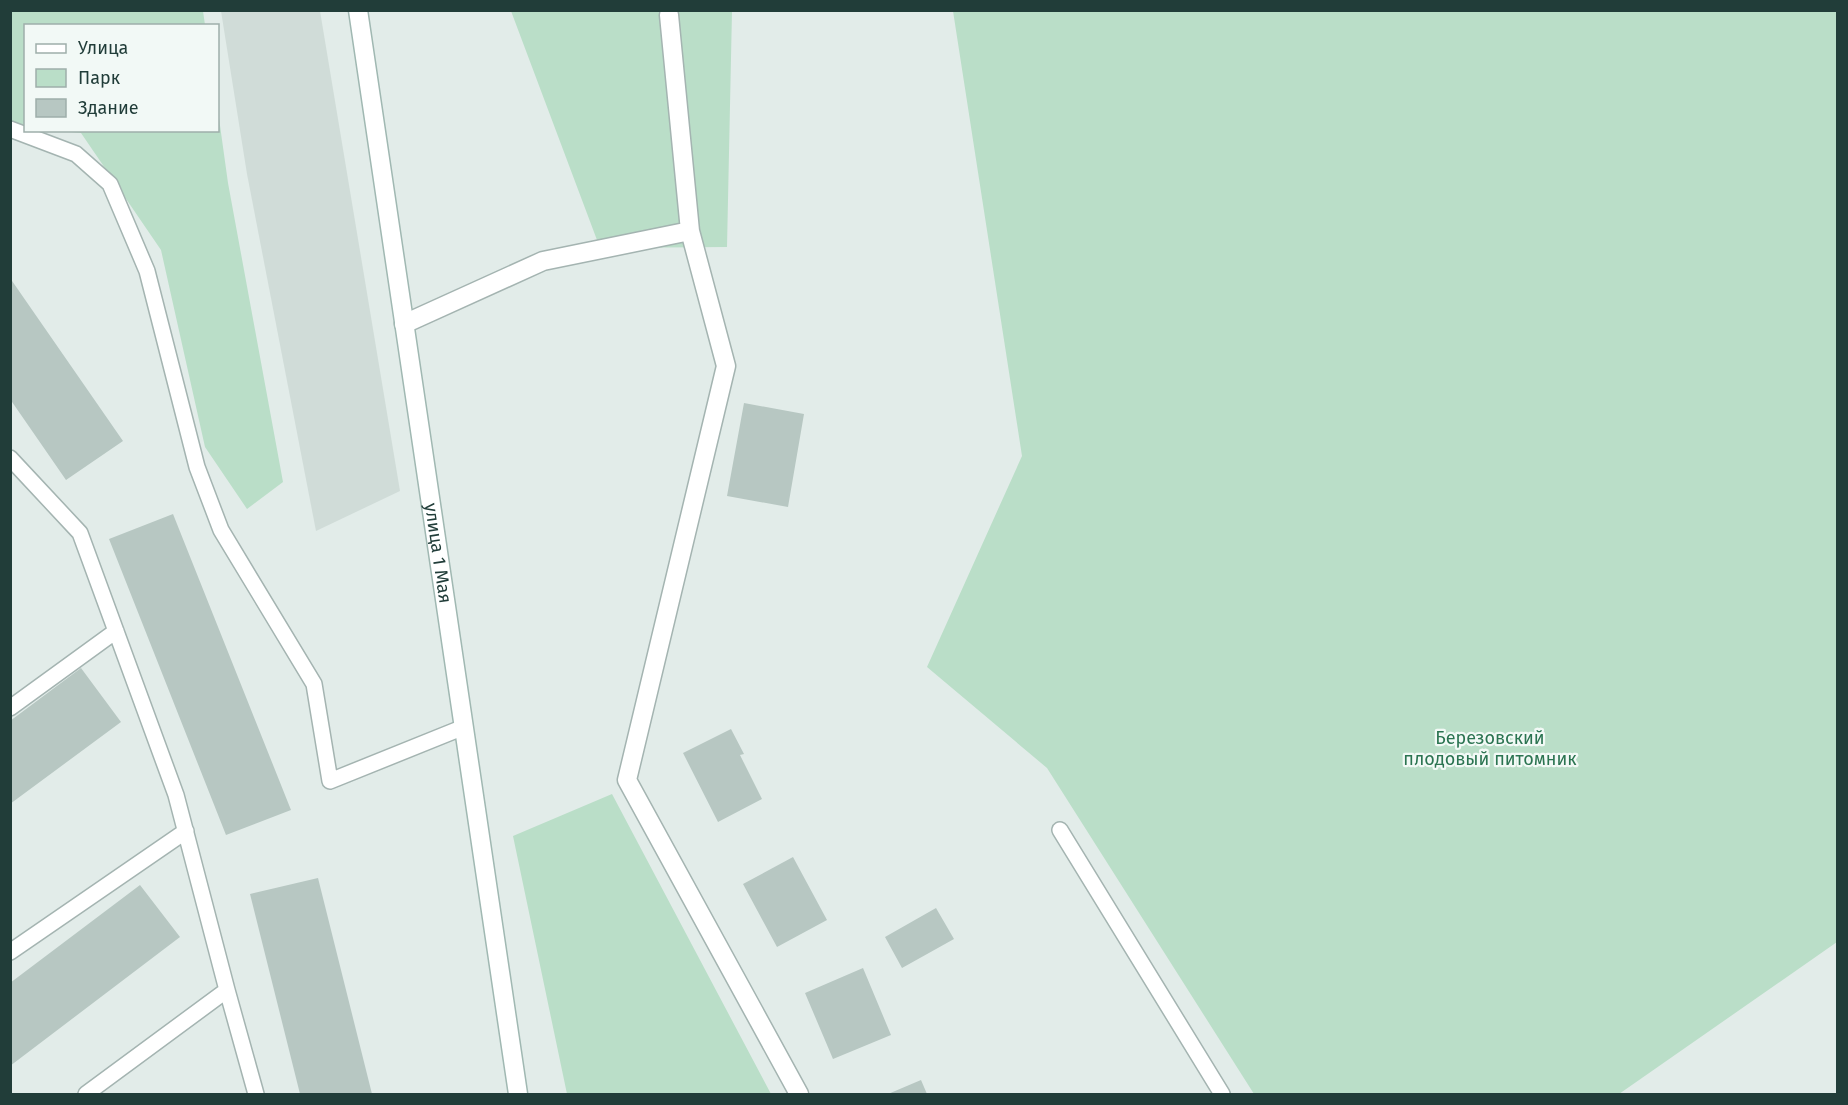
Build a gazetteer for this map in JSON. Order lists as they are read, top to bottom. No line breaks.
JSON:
{"streets":{"street":["улица 1 Мая"]},"parks":["Березовский плодовый питомник"],"legend":["Улица","Парк","Здание"]}
